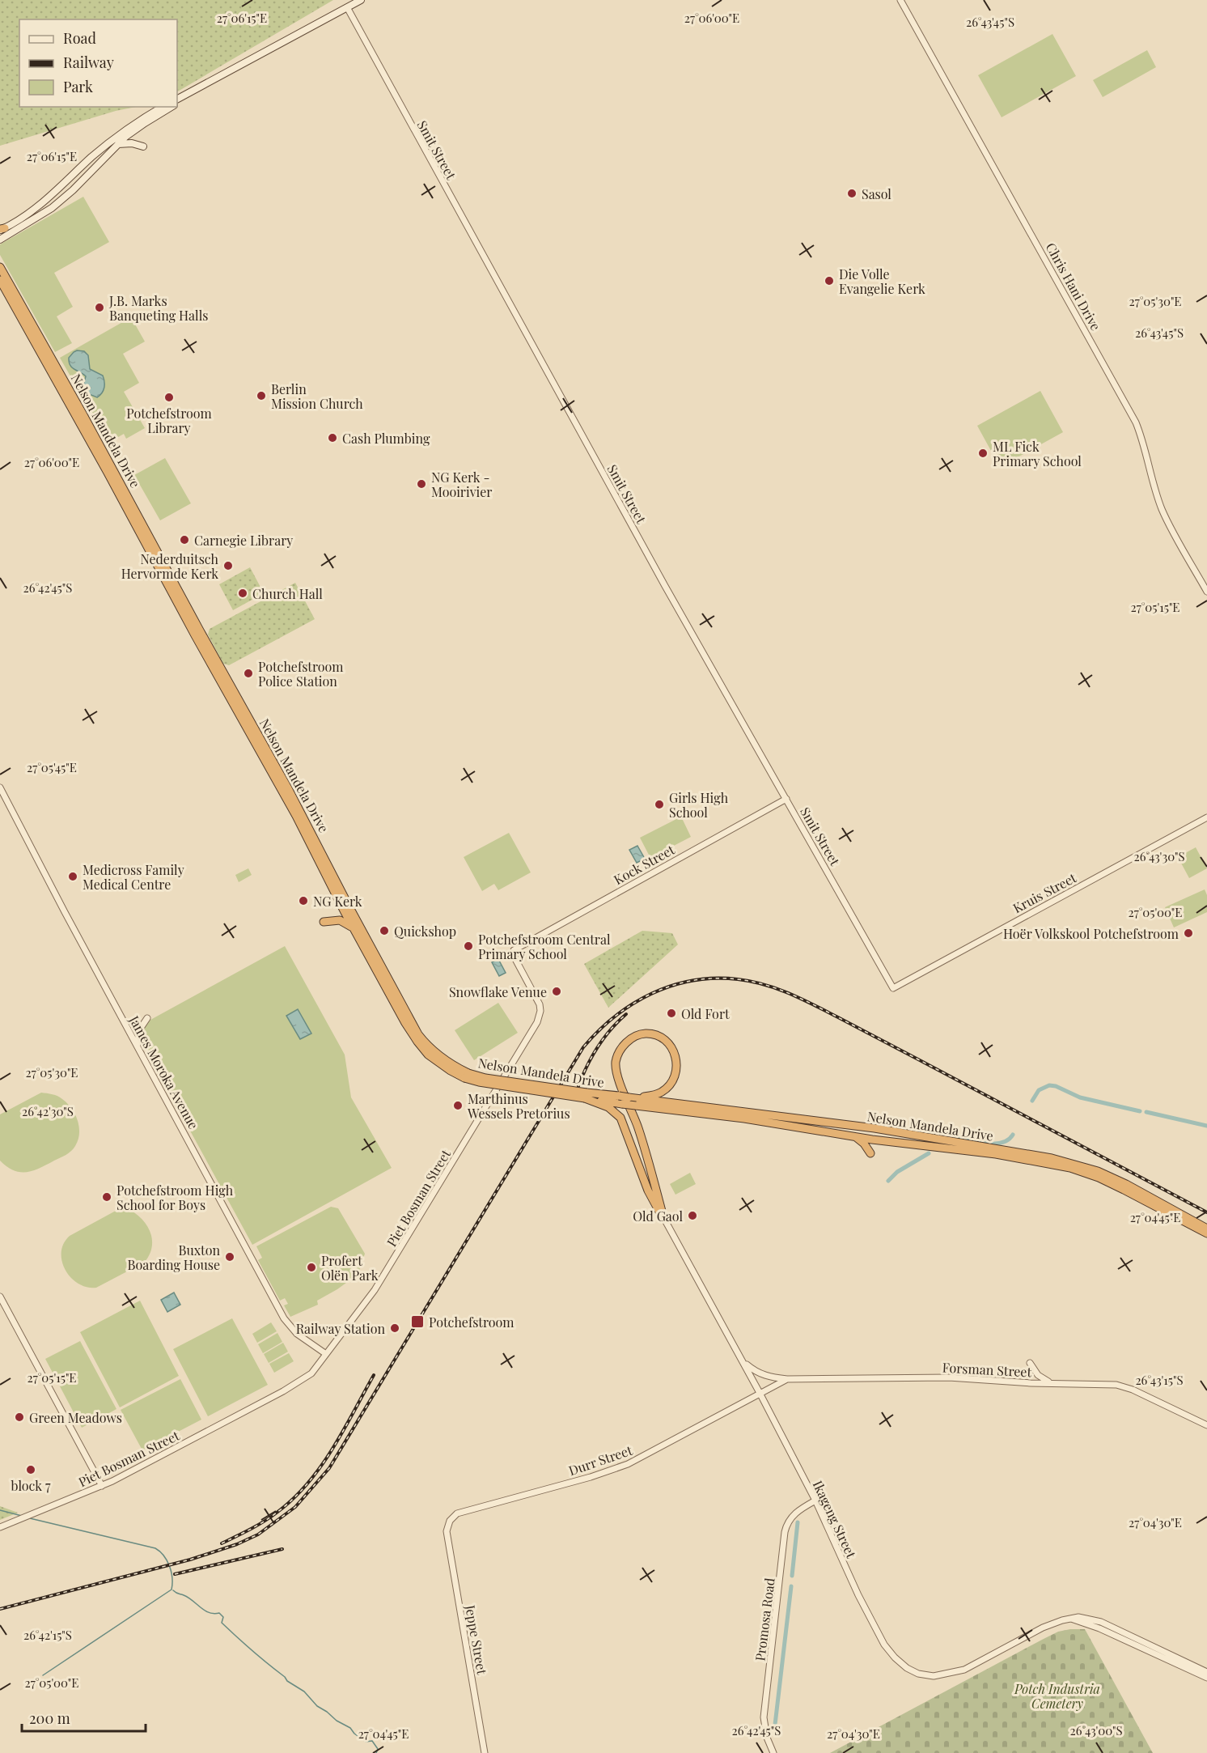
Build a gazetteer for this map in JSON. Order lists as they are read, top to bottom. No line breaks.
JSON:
{"streets":{"highway":["Nelson Mandela Drive"],"street":["Smit Street","Chris Hani Drive","Kock Street","Kruis Street","James Moroka Avenue","Piet Bosman Street","Forsman Street","Durr Street","Ikageng Street","Promosa Road","Jeppe Street"]},"crossings":[["Smit Street","Kock Street"],["Smit Street","Kruis Street"],["Kock Street","Piet Bosman Street"],["James Moroka Avenue","Piet Bosman Street"],["Forsman Street","Durr Street"],["Forsman Street","Ikageng Street"],["Durr Street","Ikageng Street"],["Durr Street","Jeppe Street"],["Ikageng Street","Promosa Road"]],"parks":["Potch Industria Cemetery"],"places":{"other":["Sasol","Die Volle Evangelie Kerk","J.B. Marks Banqueting Halls","Berlin Mission Church","Potchefstroom Library","Cash Plumbing","ML Fick Primary School","NG Kerk - Mooirivier","Carnegie Library","Nederduitsch Hervormde Kerk","Church Hall","Potchefstroom Police Station","Girls High School","Medicross Family Medical Centre","NG Kerk","Quickshop","Hoër Volkskool Potchefstroom","Potchefstroom Central Primary School","Snowflake Venue","Old Fort","Marthinus Wessels Pretorius","Potchefstroom High School for Boys","Old Gaol","Buxton Boarding House","Profert Olën Park","Railway Station","Green Meadows","block 7"],"transit":["Potchefstroom"]},"legend":["Road","Railway","Park"],"scale_bar":"200 m","coordinates":["27°06'15\"E","27°06'00\"E","26°43'45\"S","27°05'30\"E","26°42'45\"S","27°05'15\"E","27°05'45\"E","26°43'30\"S","27°05'00\"E","26°42'30\"S","27°04'45\"E","26°43'15\"S","27°04'30\"E","26°42'15\"S","26°43'00\"S"]}
